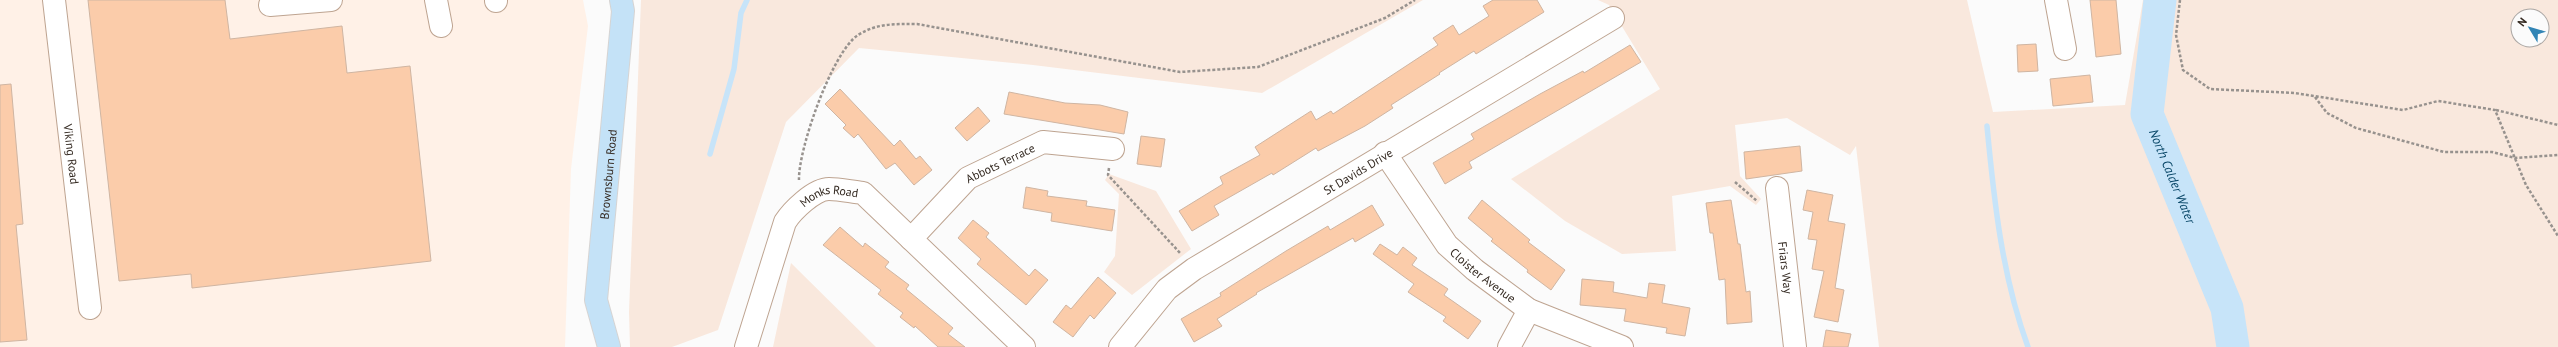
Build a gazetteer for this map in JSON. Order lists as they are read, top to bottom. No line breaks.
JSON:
{"streets":{"main road":["Brownsburn Road"],"street":["Viking Road","Abbots Terrace","St Davids Drive","Monks Road","Friars Way","Cloister Avenue"]},"crossings":[["Abbots Terrace","Monks Road"],["St Davids Drive","Cloister Avenue"]],"water":["North Calder Water"],"north":"top left"}
